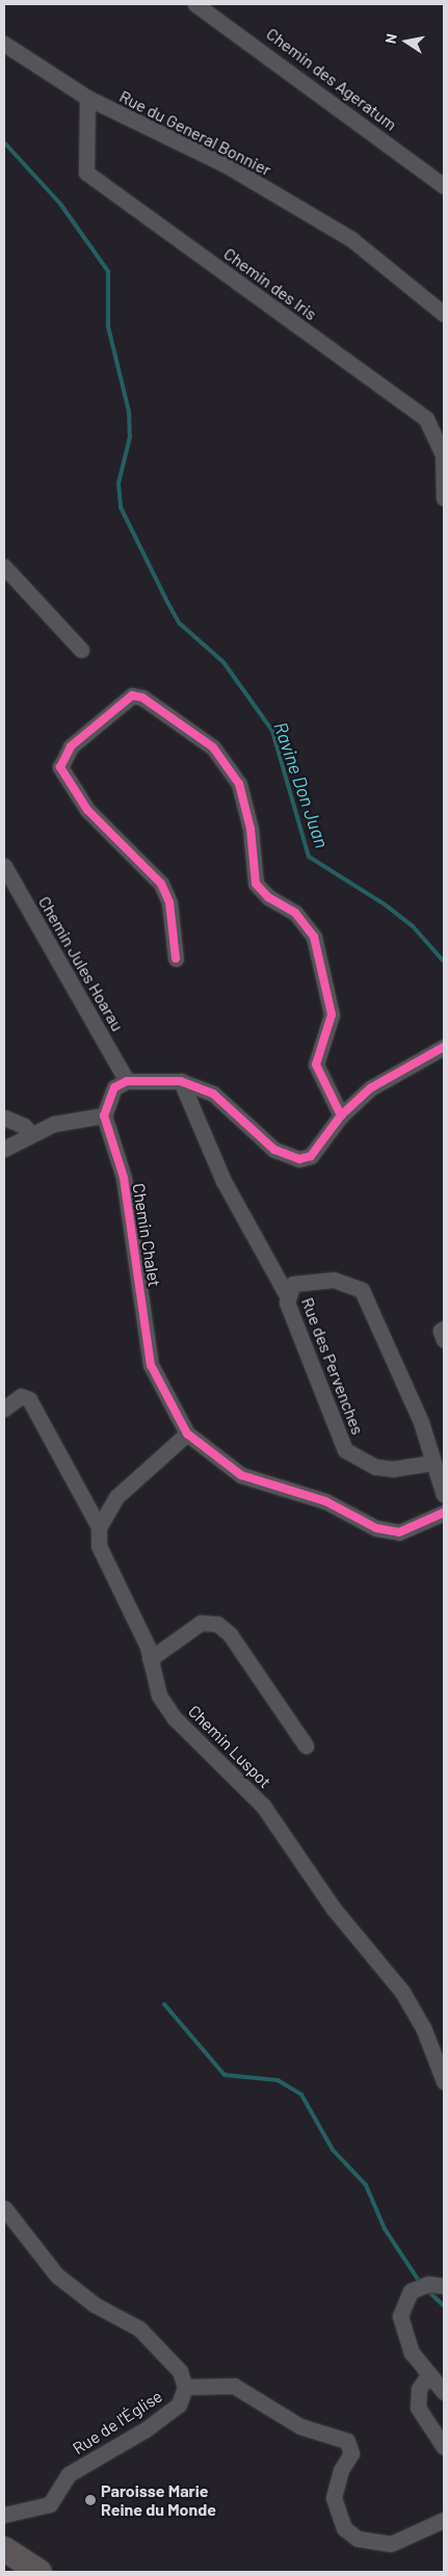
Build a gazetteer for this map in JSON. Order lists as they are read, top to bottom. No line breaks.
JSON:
{"streets":{"street":["Chemin des Ageratum","Rue du General Bonnier","Chemin des Iris","Chemin Jules Hoarau","Chemin Chalet","Rue des Pervenches","Chemin Luspot","Rue de l'Église"]},"crossings":[["Rue du General Bonnier","Chemin des Iris"]],"water":["Ravine Don Juan"],"places":["Paroisse Marie Reine du Monde"],"north":"left"}
